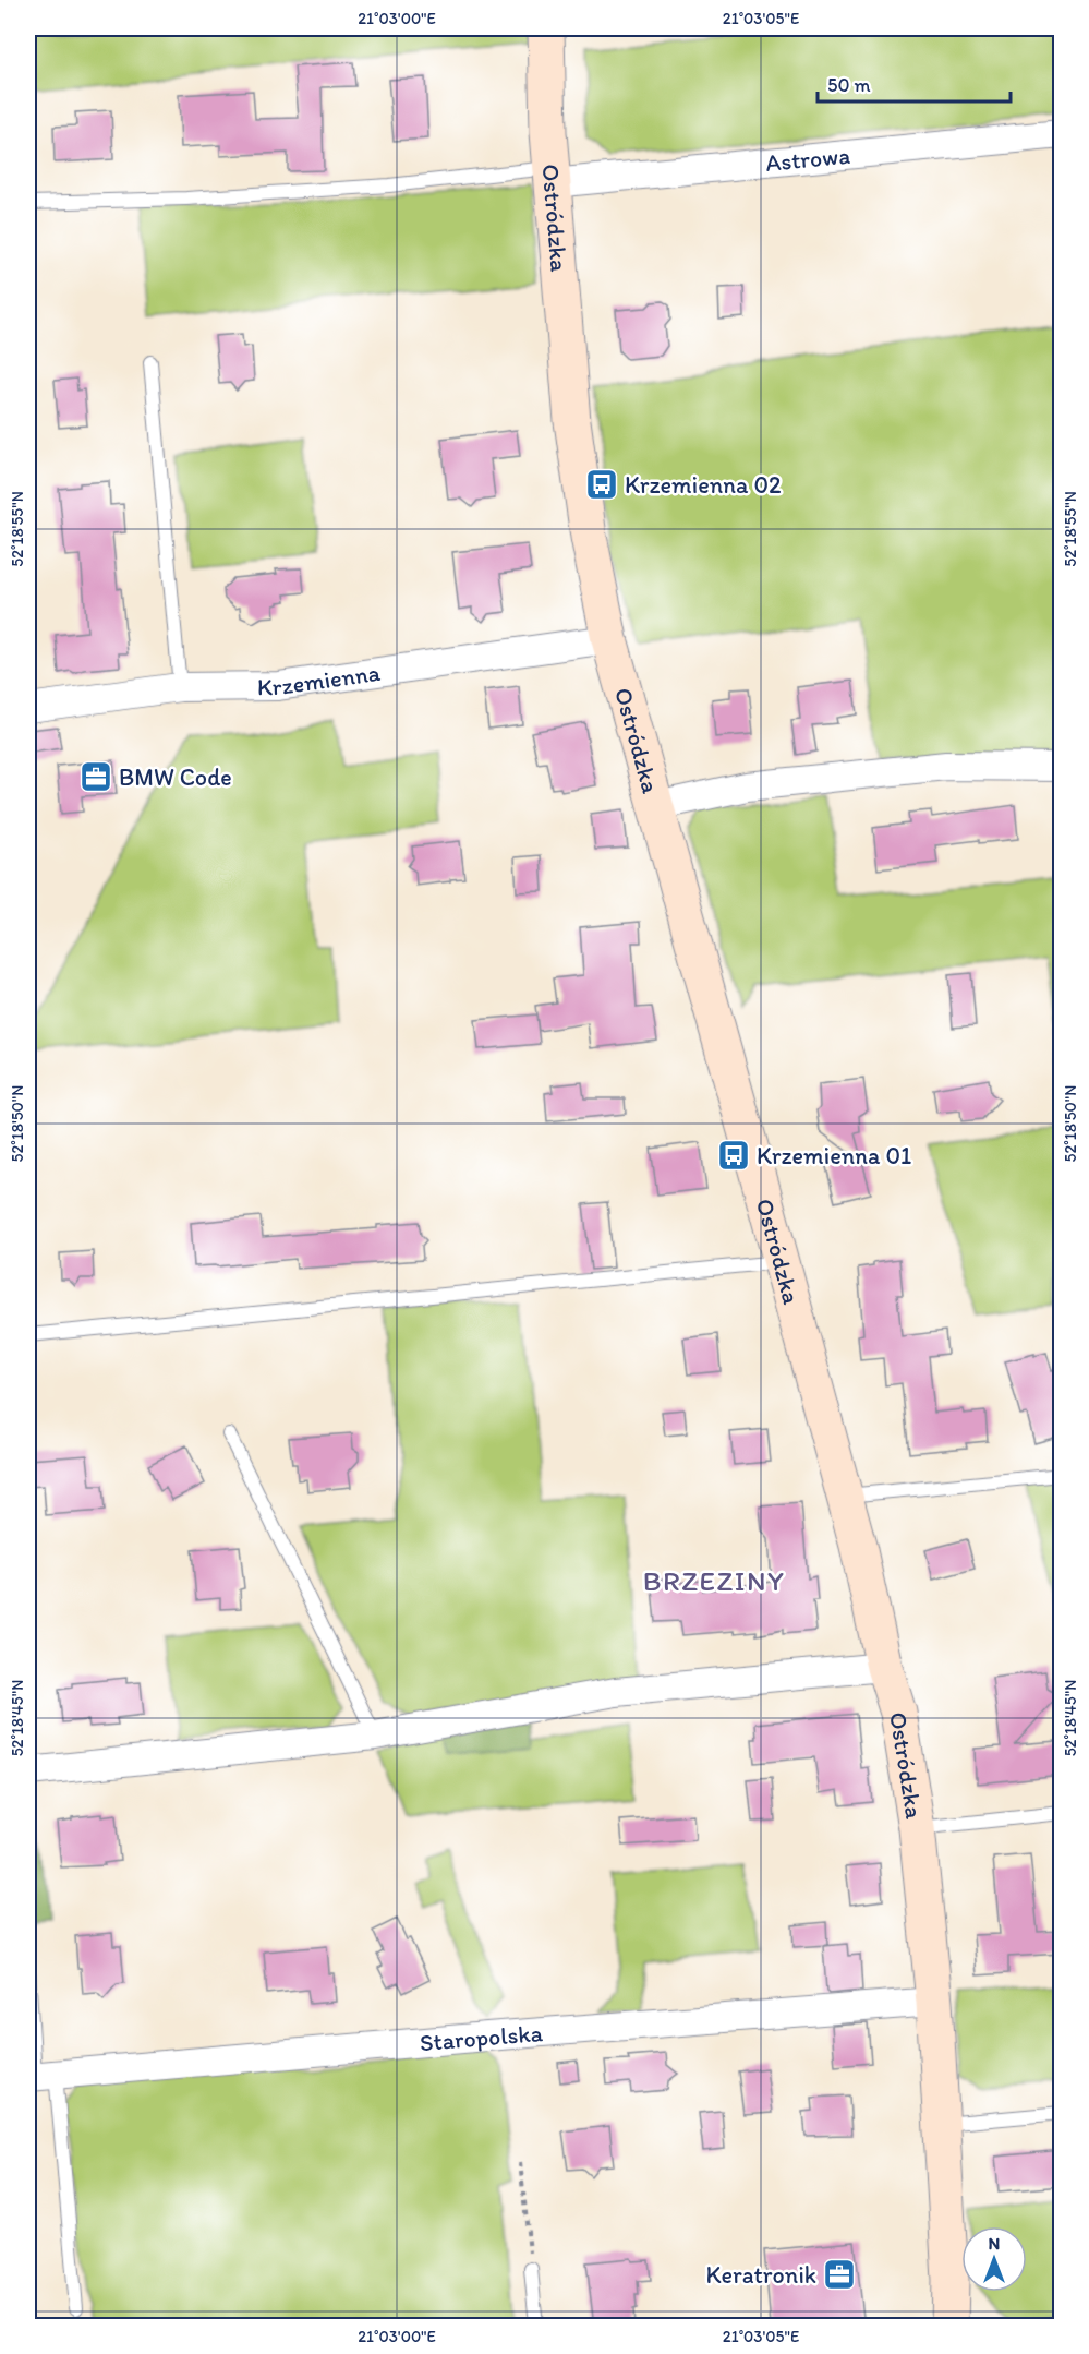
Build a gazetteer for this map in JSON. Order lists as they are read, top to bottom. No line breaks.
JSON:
{"streets":{"street":["Astrowa","Ostródzka","Krzemienna","Staropolska"]},"crossings":[["Astrowa","Ostródzka"],["Ostródzka","Krzemienna"],["Ostródzka","Staropolska"]],"districts":["BRZEZINY"],"places":{"bus stop":["Krzemienna 02","Krzemienna 01"],"office":["BMW Code","Keratronik"]},"scale_bar":"50 m","north":"top","coordinates":["21°03'00\"E","21°03'05\"E","52°18'55\"N","52°18'50\"N","52°18'45\"N"]}
